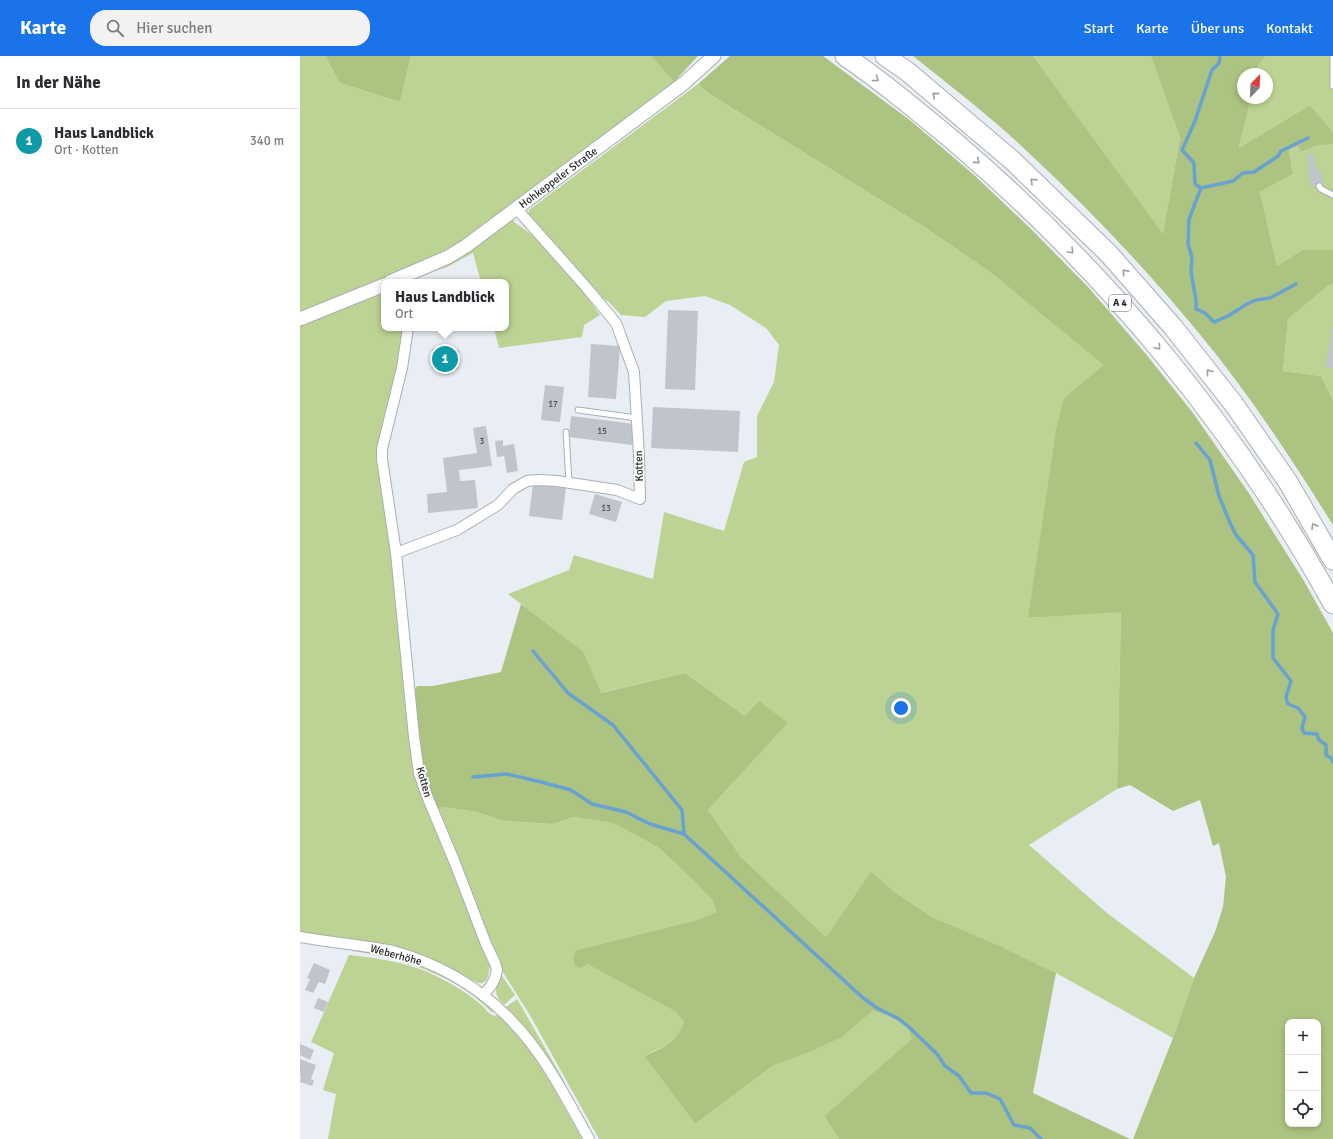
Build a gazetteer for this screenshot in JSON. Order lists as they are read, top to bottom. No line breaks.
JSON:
{"streets":{"highway":["A 4"],"street":["Hohkeppeler Straße","Kotten","Weberhöhe"]},"crossings":[["Hohkeppeler Straße","Kotten"],["Kotten","Weberhöhe"]],"house_numbers":["17","15","3","13"],"north":"top right","page":{"header":"Karte","search":"Hier suchen","nav":["Start","Karte","Über uns","Kontakt"],"heading":"In der Nähe","list":[{"mark":"1","name":"Haus Landblick","note":"Ort · Kotten","value":"340 m"}],"popup":["Haus Landblick","Ort"],"pins":"1","map_buttons":["+","−"]}}
